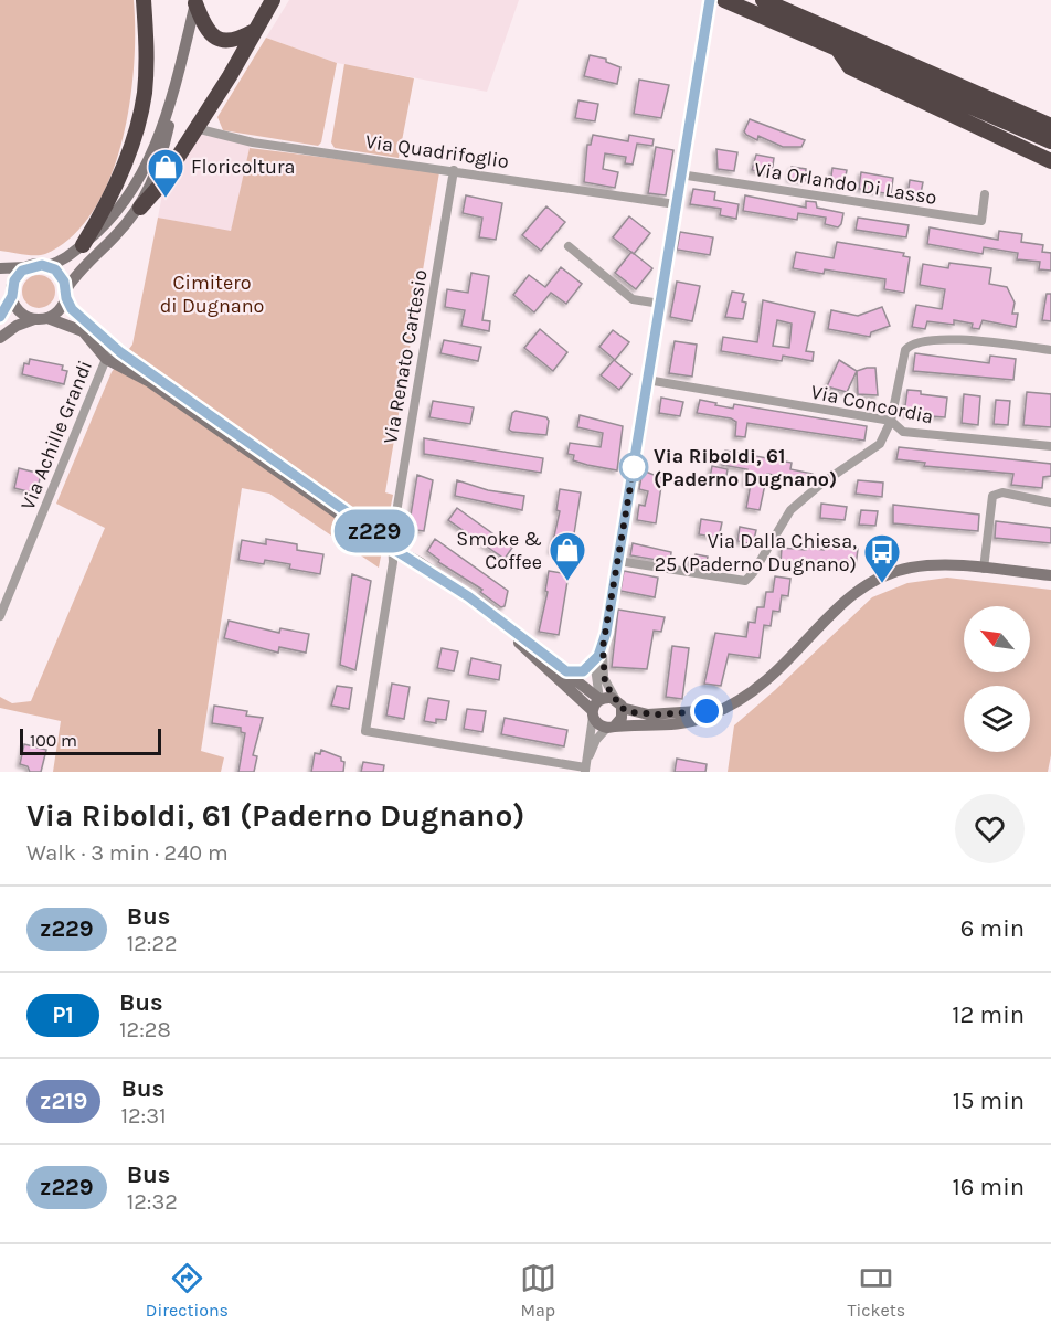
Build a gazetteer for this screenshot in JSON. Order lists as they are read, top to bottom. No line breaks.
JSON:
{"streets":{"street":["Via Quadrifoglio","Via Orlando Di Lasso","Via Renato Cartesio","Via Concordia","Via Achille Grandi"]},"crossings":[["Via Quadrifoglio","Via Renato Cartesio"]],"parks":["Cimitero di Dugnano"],"places":{"shop":["Floricoltura","Smoke & Coffee"],"other":["Via Riboldi, 61 (Paderno Dugnano)"],"bus stop":["Via Dalla Chiesa, 25 (Paderno Dugnano)"]},"lines":["bus line z229"],"scale_bar":"100 m","north":"top left","page":{"on_map":"z229","scale":"100 m","heading":["Via Riboldi, 61 (Paderno Dugnano)","Walk · 3 min · 240 m"],"list":[{"mark":"z229","name":"Bus","note":"12:22","value":"6 min"},{"mark":"P1","name":"Bus","note":"12:28","value":"12 min"},{"mark":"z219","name":"Bus","note":"12:31","value":"15 min"},{"mark":"z229","name":"Bus","note":"12:32","value":"16 min"}],"tabs":["Directions","Map","Tickets"]}}
